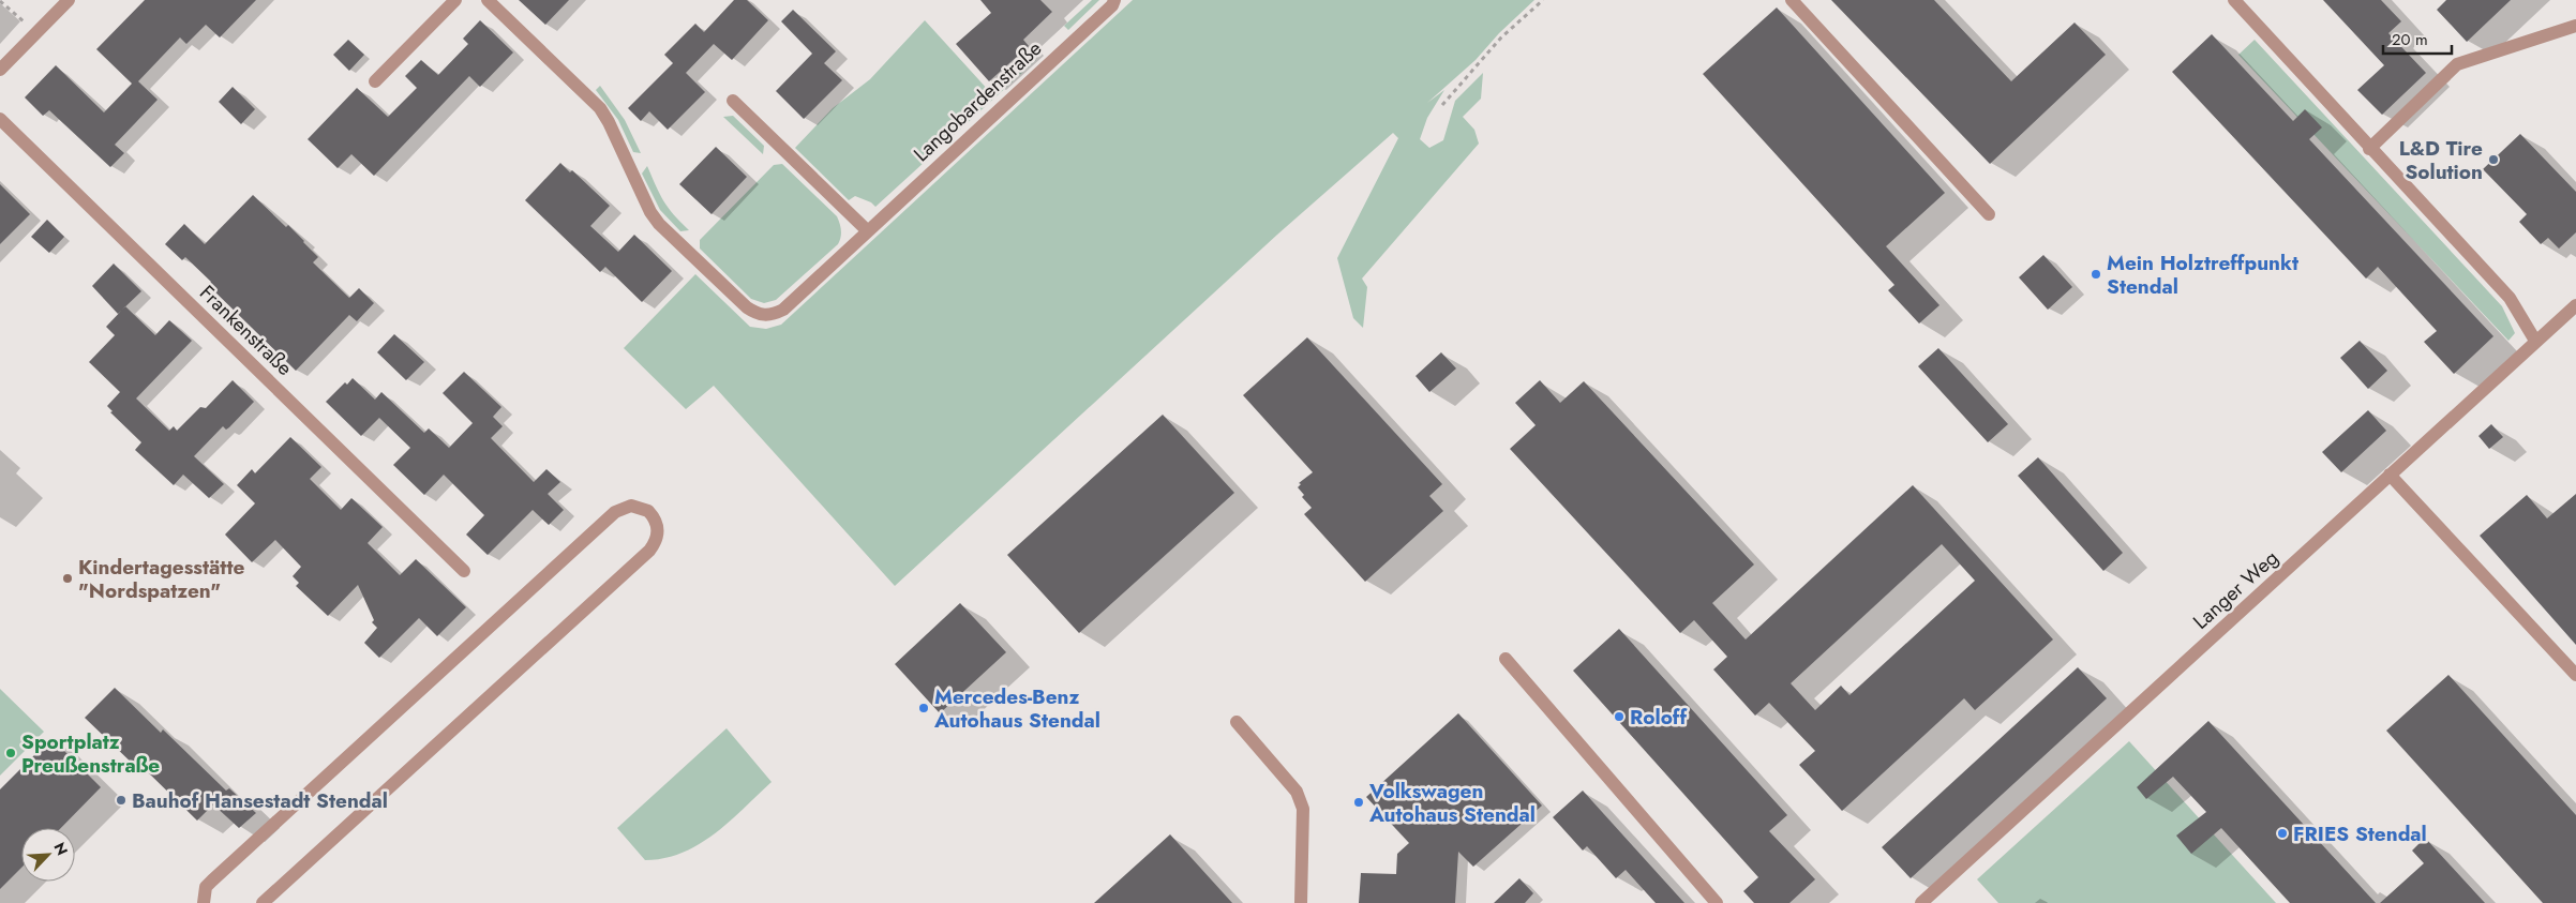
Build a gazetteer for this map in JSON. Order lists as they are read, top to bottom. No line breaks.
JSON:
{"streets":{"street":["Langobardenstraße","Frankenstraße","Langer Weg"]},"places":["L&D Tire Solution","Mein Holztreffpunkt Stendal","Kindertagesstätte \"Nordspatzen\"","Mercedes-Benz Autohaus Stendal","Roloff","Sportplatz Preußenstraße","Bauhof Hansestadt Stendal","Volkswagen Autohaus Stendal","FRIES Stendal"],"scale_bar":"20 m","north":"top right"}
